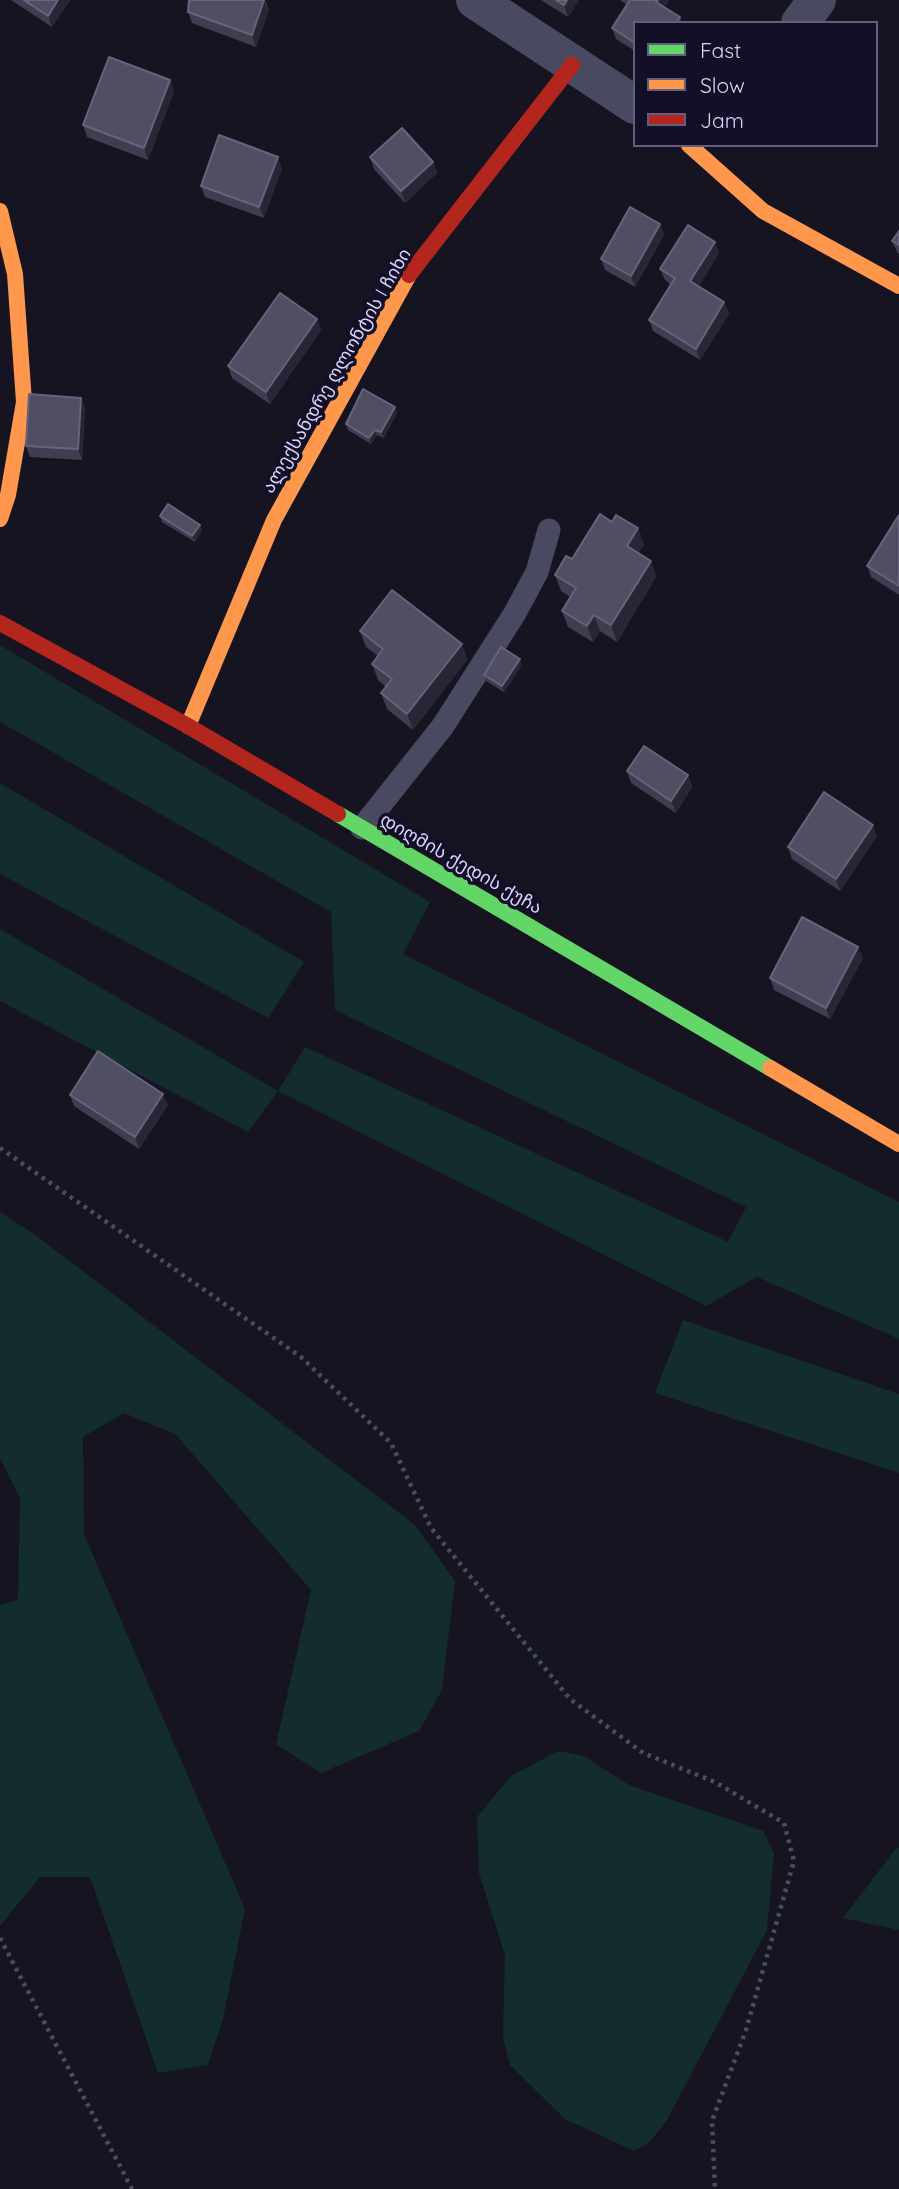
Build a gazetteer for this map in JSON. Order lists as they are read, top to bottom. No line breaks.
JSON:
{"streets":{"street":["ალექსანდრე ღლონტის I ჩიხი","დიღმის ქედის ქუჩა"]},"crossings":[["ალექსანდრე ღლონტის I ჩიხი","დიღმის ქედის ქუჩა"]],"legend":["Fast","Slow","Jam"]}
